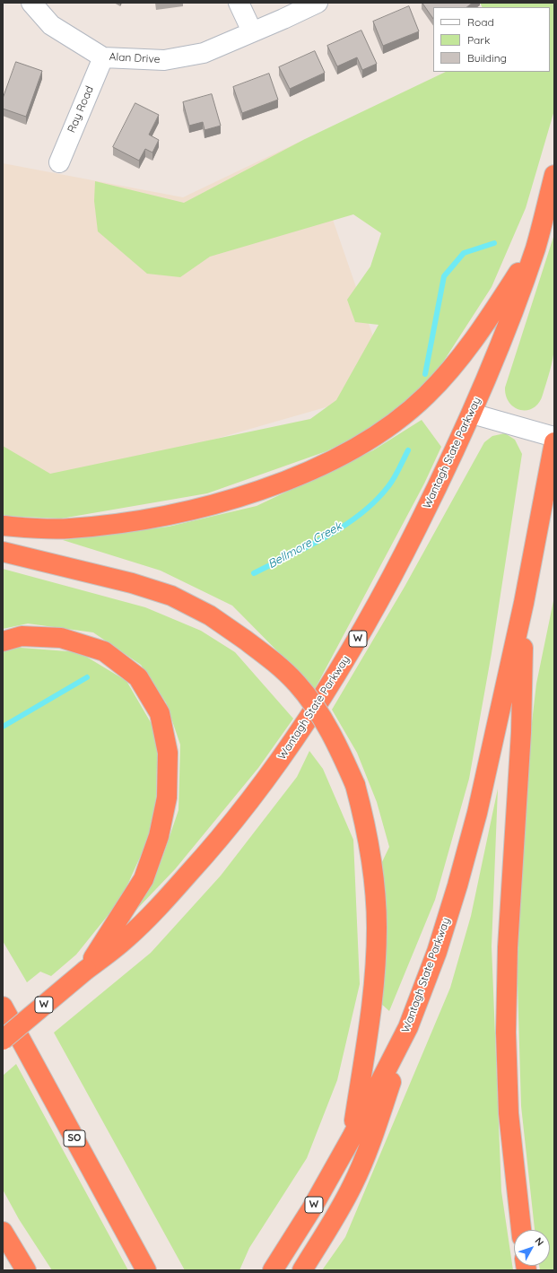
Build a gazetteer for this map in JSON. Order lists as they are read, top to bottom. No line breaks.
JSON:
{"streets":{"highway":["Wantagh State Parkway","W","SO"],"street":["Alan Drive","Ray Road"]},"crossings":[["Alan Drive","Ray Road"]],"water":["Bellmore Creek"],"legend":["Road","Park","Building"],"north":"top right"}
